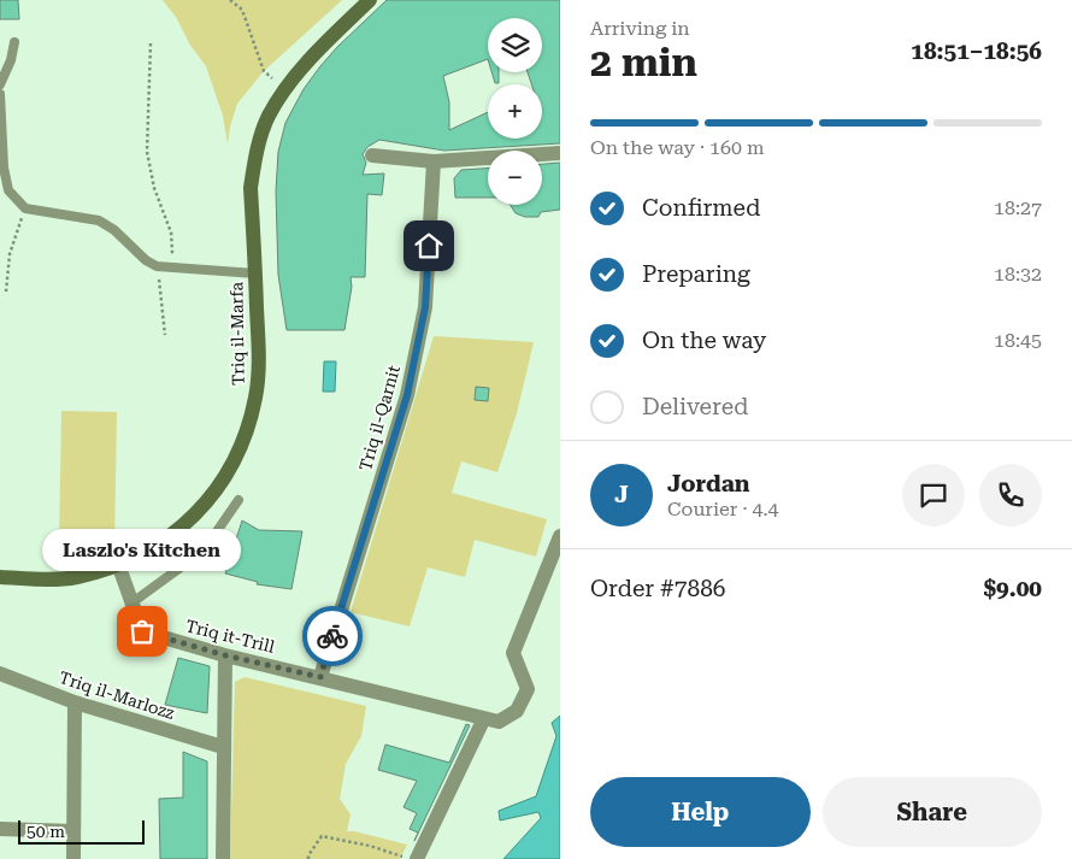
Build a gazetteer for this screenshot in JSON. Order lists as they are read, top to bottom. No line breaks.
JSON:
{"streets":{"main road":["Triq il-Marfa"],"street":["Triq il-Qarnit","Triq it-Trill","Triq il-Marlozz"]},"crossings":[["Triq il-Marfa","Triq it-Trill"],["Triq il-Qarnit","Triq it-Trill"]],"places":["Laszlo's Kitchen"],"scale_bar":"50 m","page":{"heading":["2 min","Arriving in","18:51–18:56"],"panel":["Jordan","Courier · 4.4","Order #7886","$9.00"],"map_buttons":["+","−"],"bar":"On the way · 160 m","list":[["Confirmed","18:27"],["Preparing","18:32"],["On the way","18:45"],"Delivered"],"round":"J","bubble":"Laszlo's Kitchen","buttons":["Help","Share"],"scale":"50 m"}}
